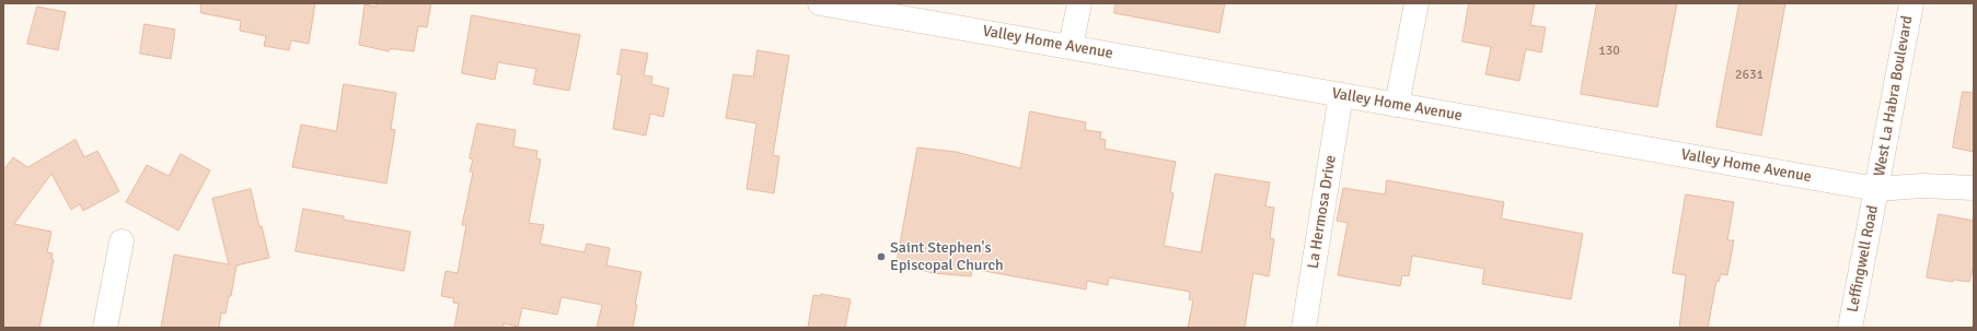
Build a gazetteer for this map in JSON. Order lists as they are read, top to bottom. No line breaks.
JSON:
{"streets":{"street":["Valley Home Avenue","West La Habra Boulevard","La Hermosa Drive","Leffingwell Road"]},"crossings":[["Valley Home Avenue","West La Habra Boulevard"],["Valley Home Avenue","La Hermosa Drive"],["Valley Home Avenue","Leffingwell Road"],["West La Habra Boulevard","Leffingwell Road"]],"places":["Saint Stephen's Episcopal Church"],"house_numbers":["130","2631"]}
